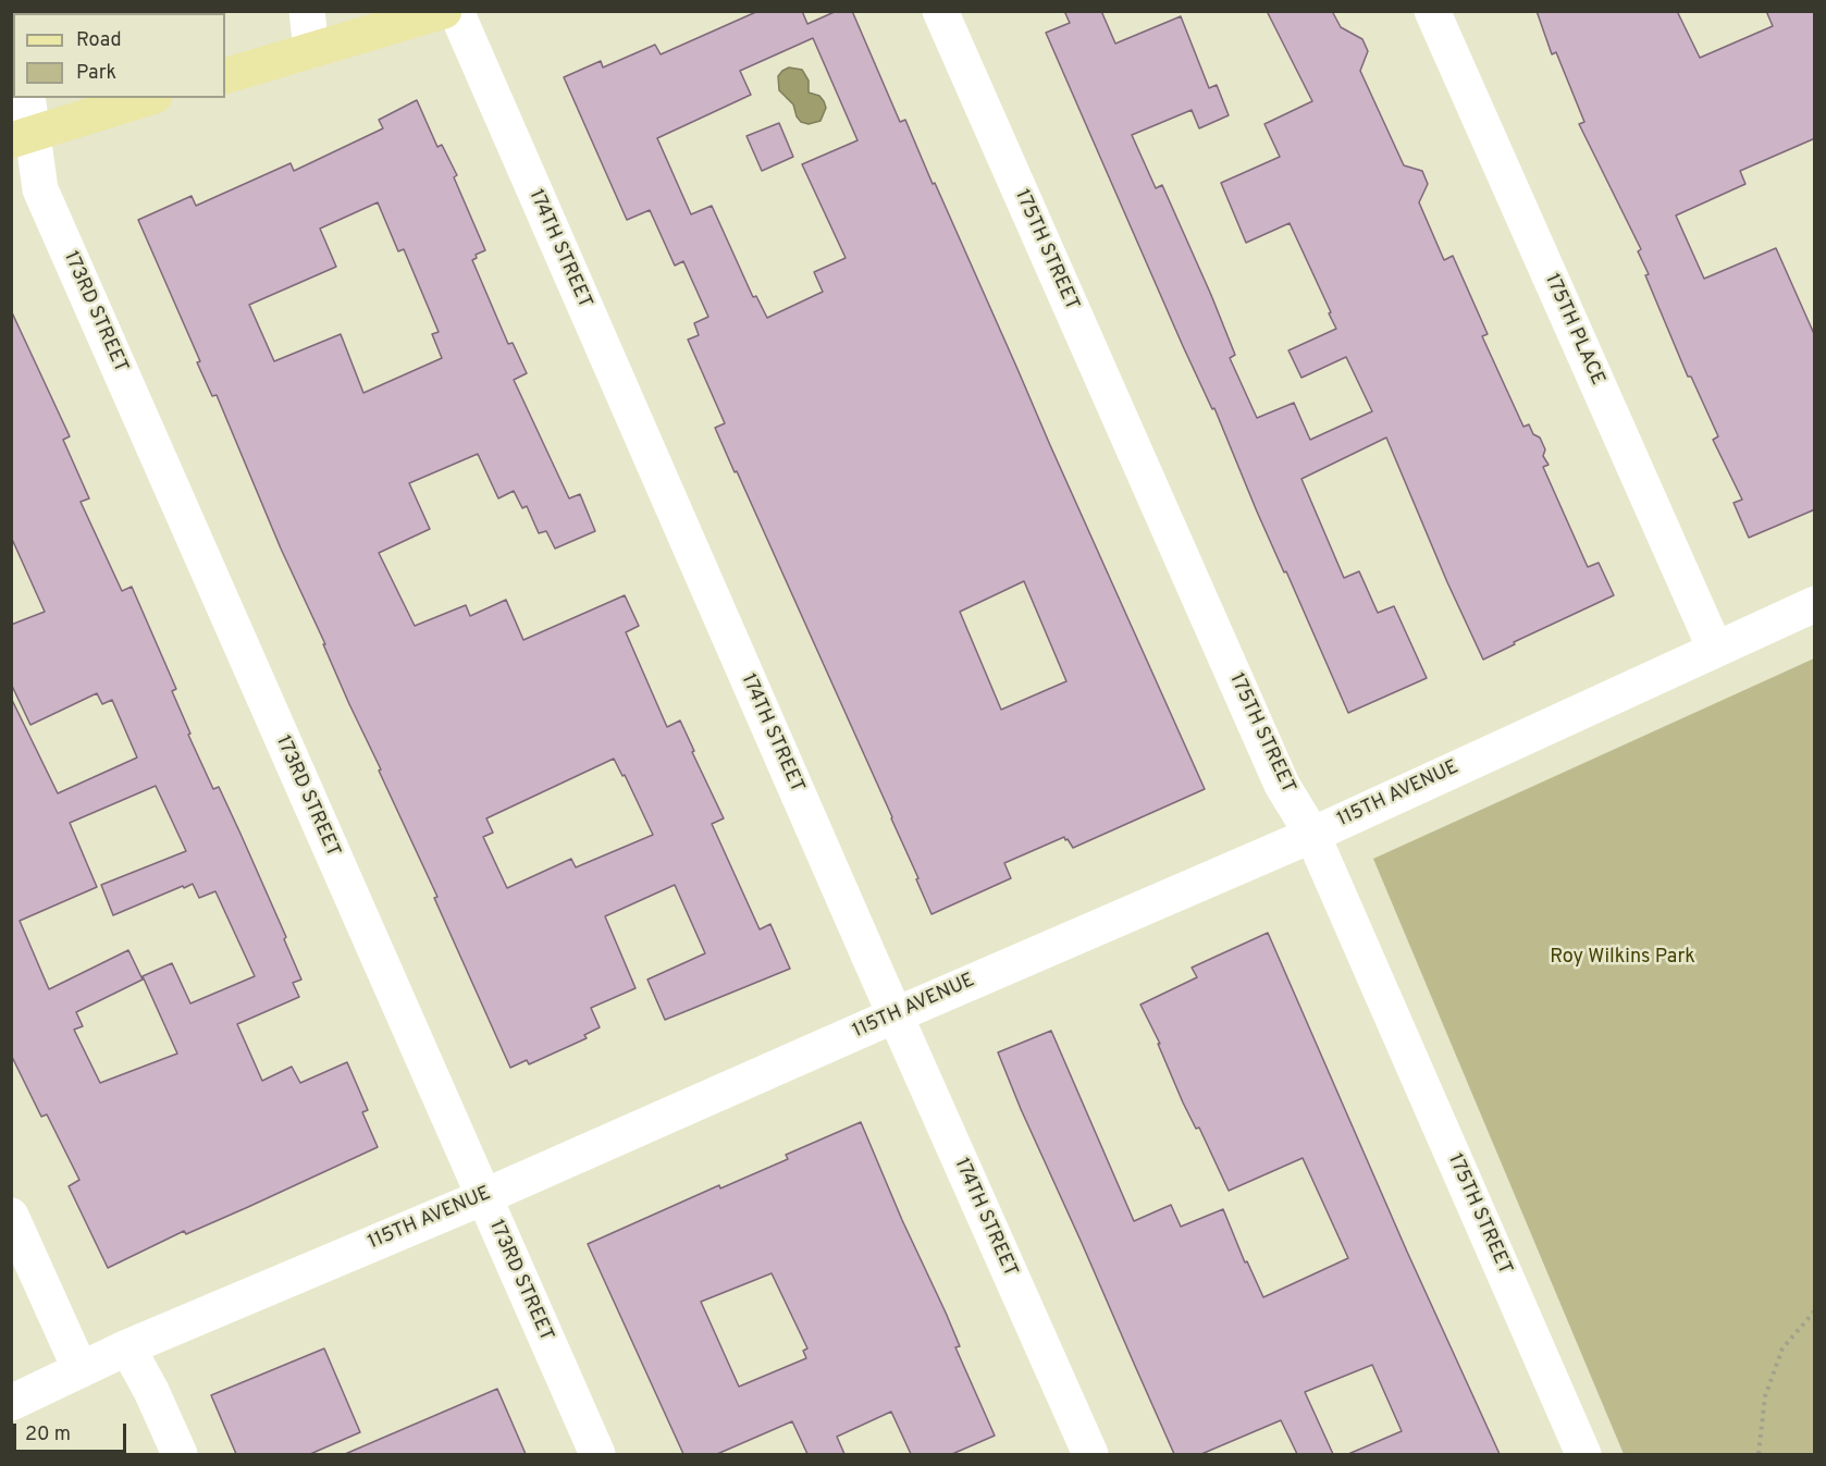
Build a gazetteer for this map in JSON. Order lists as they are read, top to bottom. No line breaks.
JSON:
{"streets":{"street":["174TH STREET","175TH STREET","173RD STREET","175TH PLACE","115TH AVENUE"]},"crossings":[["174TH STREET","115TH AVENUE"],["175TH STREET","115TH AVENUE"],["173RD STREET","115TH AVENUE"],["175TH PLACE","115TH AVENUE"]],"parks":["Roy Wilkins Park"],"legend":["Road","Park"],"scale_bar":"20 m"}
